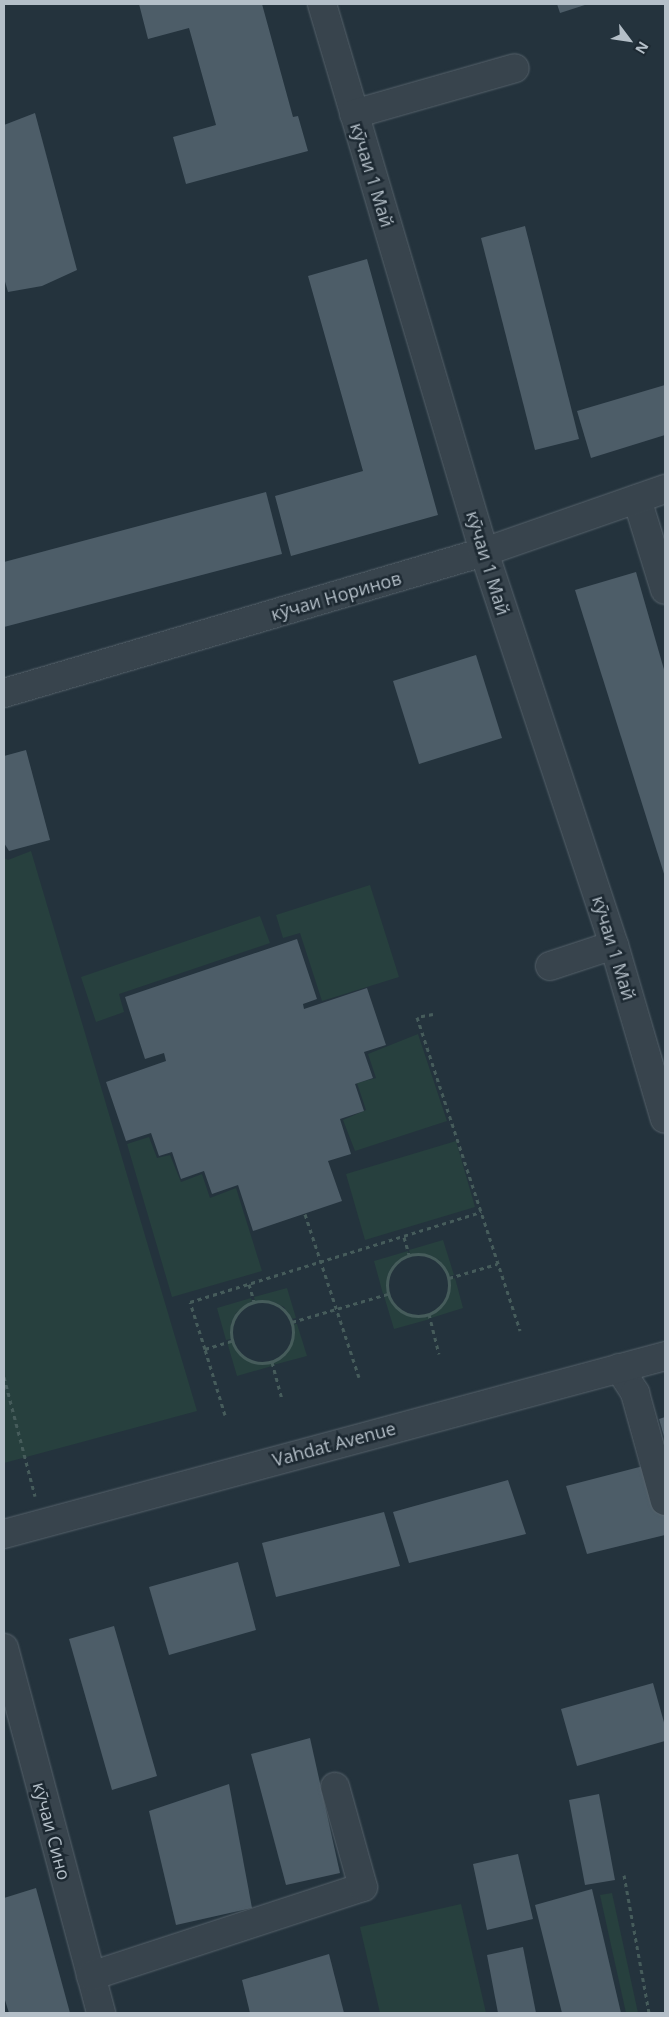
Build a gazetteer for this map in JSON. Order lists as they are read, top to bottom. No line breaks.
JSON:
{"streets":{"street":["кӯчаи 1 Май","кӯчаи Норинов","Vahdat Avenue","кӯчаи Сино"]},"crossings":[["кӯчаи 1 Май","кӯчаи Норинов"]],"north":"bottom right"}
